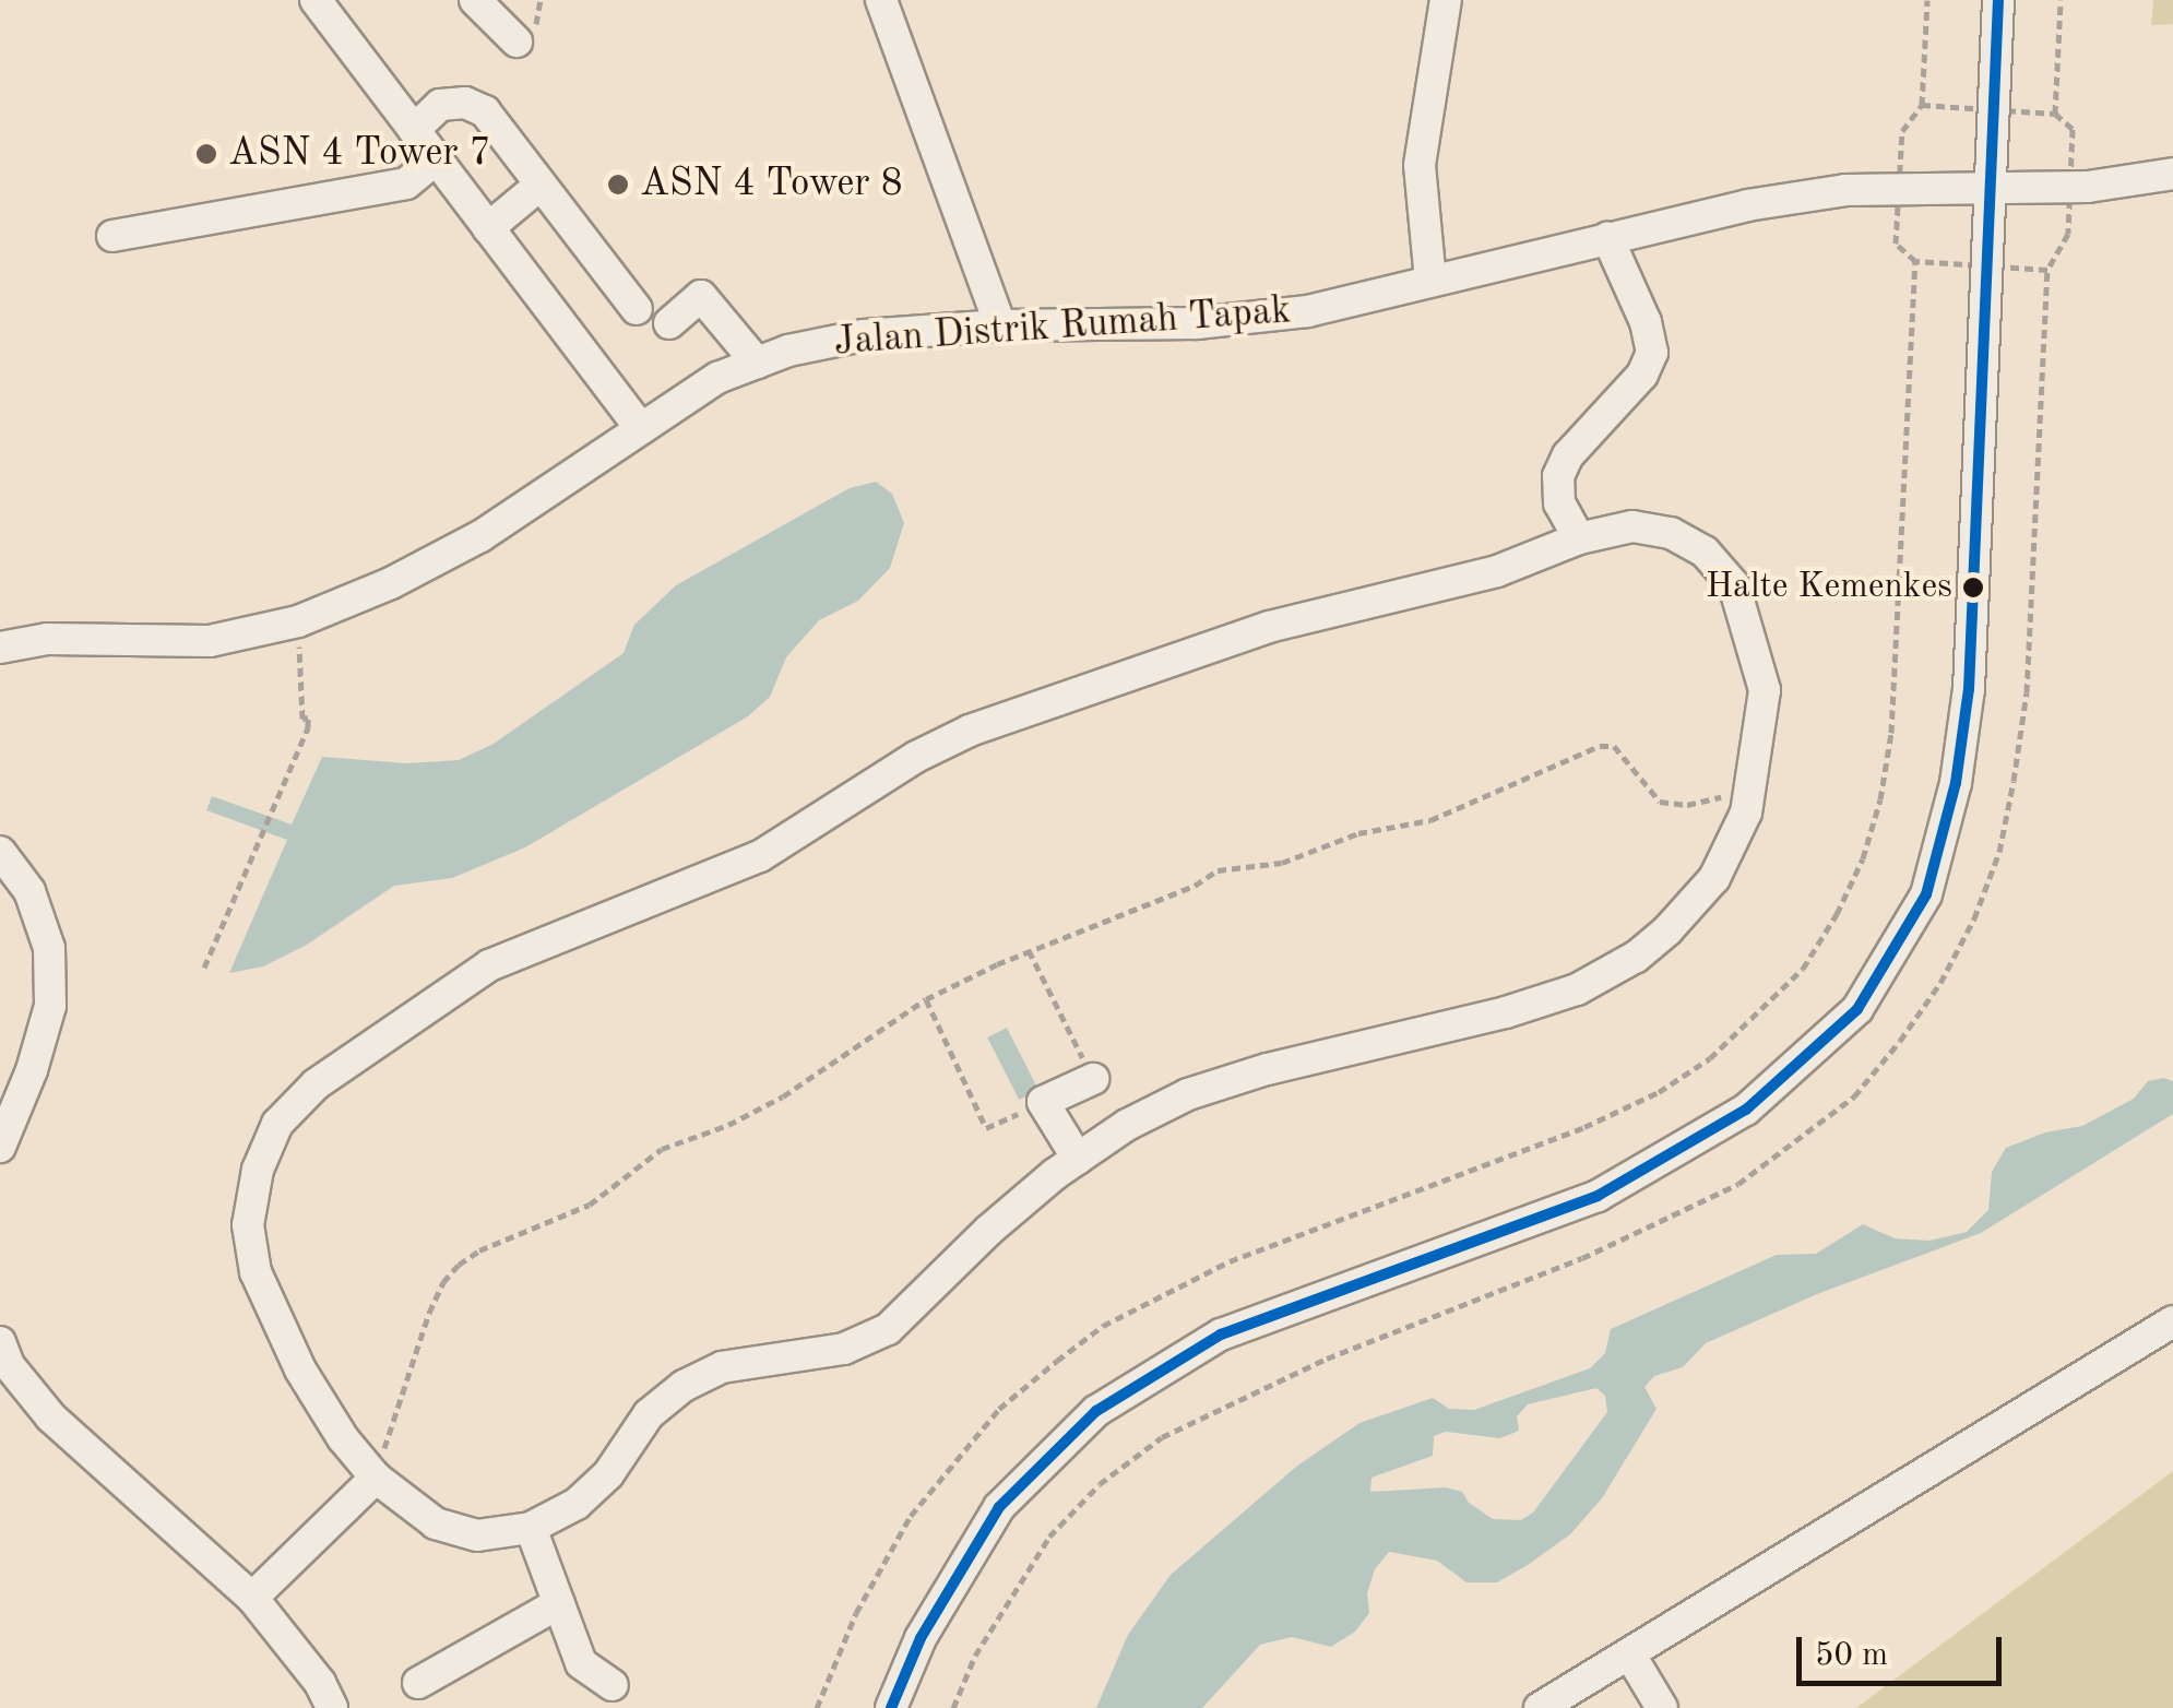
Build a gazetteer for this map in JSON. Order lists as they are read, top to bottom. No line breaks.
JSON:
{"streets":{"street":["Jalan Distrik Rumah Tapak"]},"places":["ASN 4 Tower 7","ASN 4 Tower 8","Halte Kemenkes"],"scale_bar":"50 m"}
